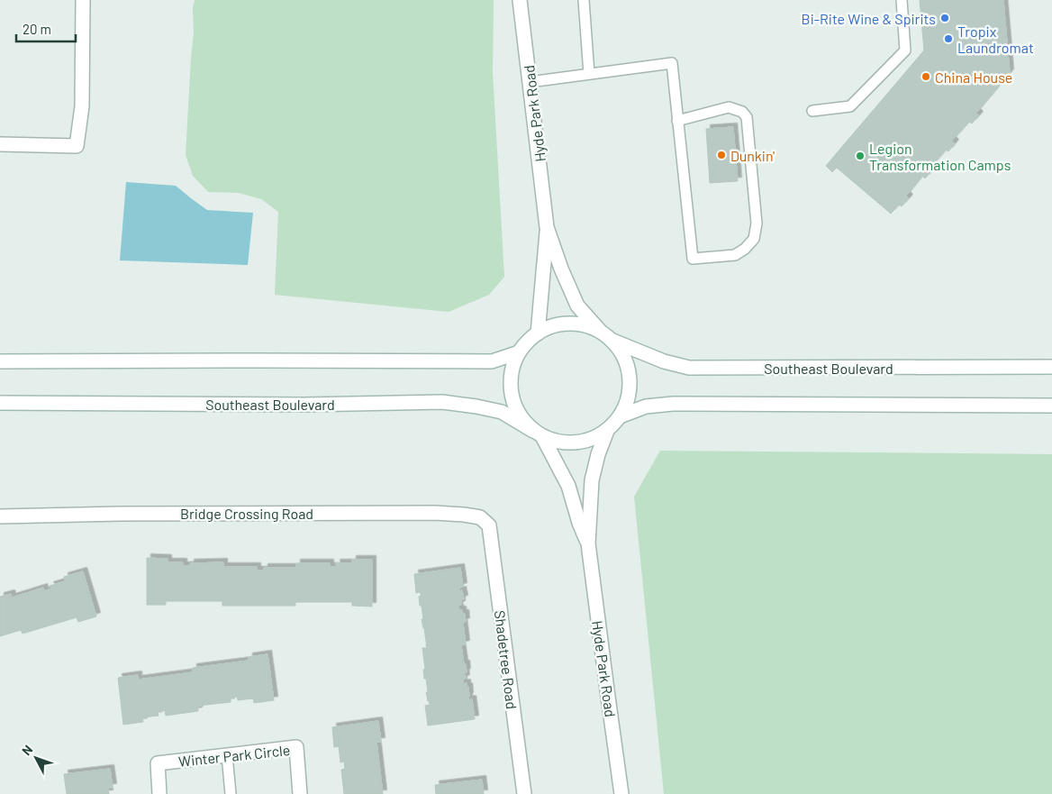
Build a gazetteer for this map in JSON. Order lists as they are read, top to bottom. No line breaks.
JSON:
{"streets":{"main road":["Hyde Park Road","Southeast Boulevard","Bridge Crossing Road","Shadetree Road","Winter Park Circle"]},"crossings":[["Hyde Park Road","Southeast Boulevard"],["Bridge Crossing Road","Shadetree Road"]],"places":["Bi-Rite Wine & Spirits","Tropix Laundromat","China House","Dunkin'","Legion Transformation Camps"],"scale_bar":"20 m","north":"top left"}
